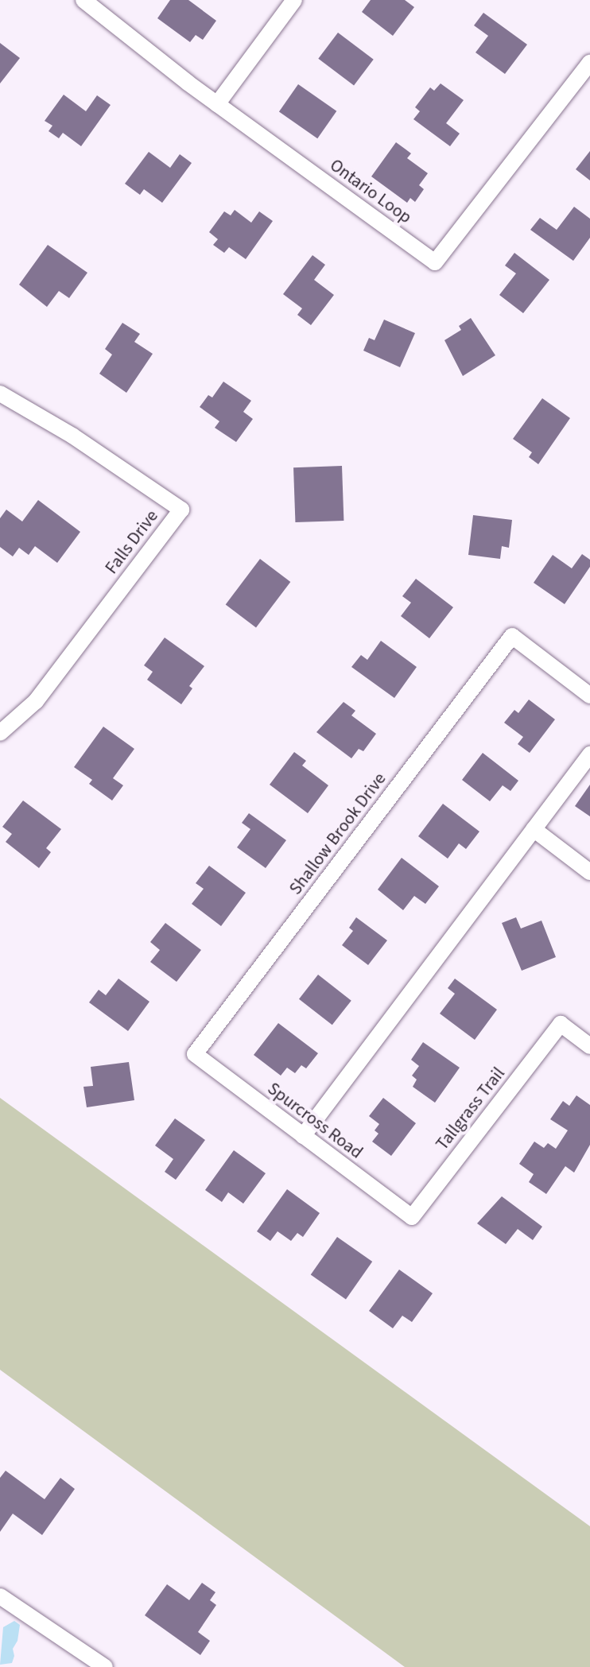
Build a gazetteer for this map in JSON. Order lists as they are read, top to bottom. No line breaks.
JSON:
{"streets":{"street":["Ontario Loop","Falls Drive","Shallow Brook Drive","Tallgrass Trail","Spurcross Road"]},"crossings":[["Shallow Brook Drive","Spurcross Road"],["Tallgrass Trail","Spurcross Road"]]}
